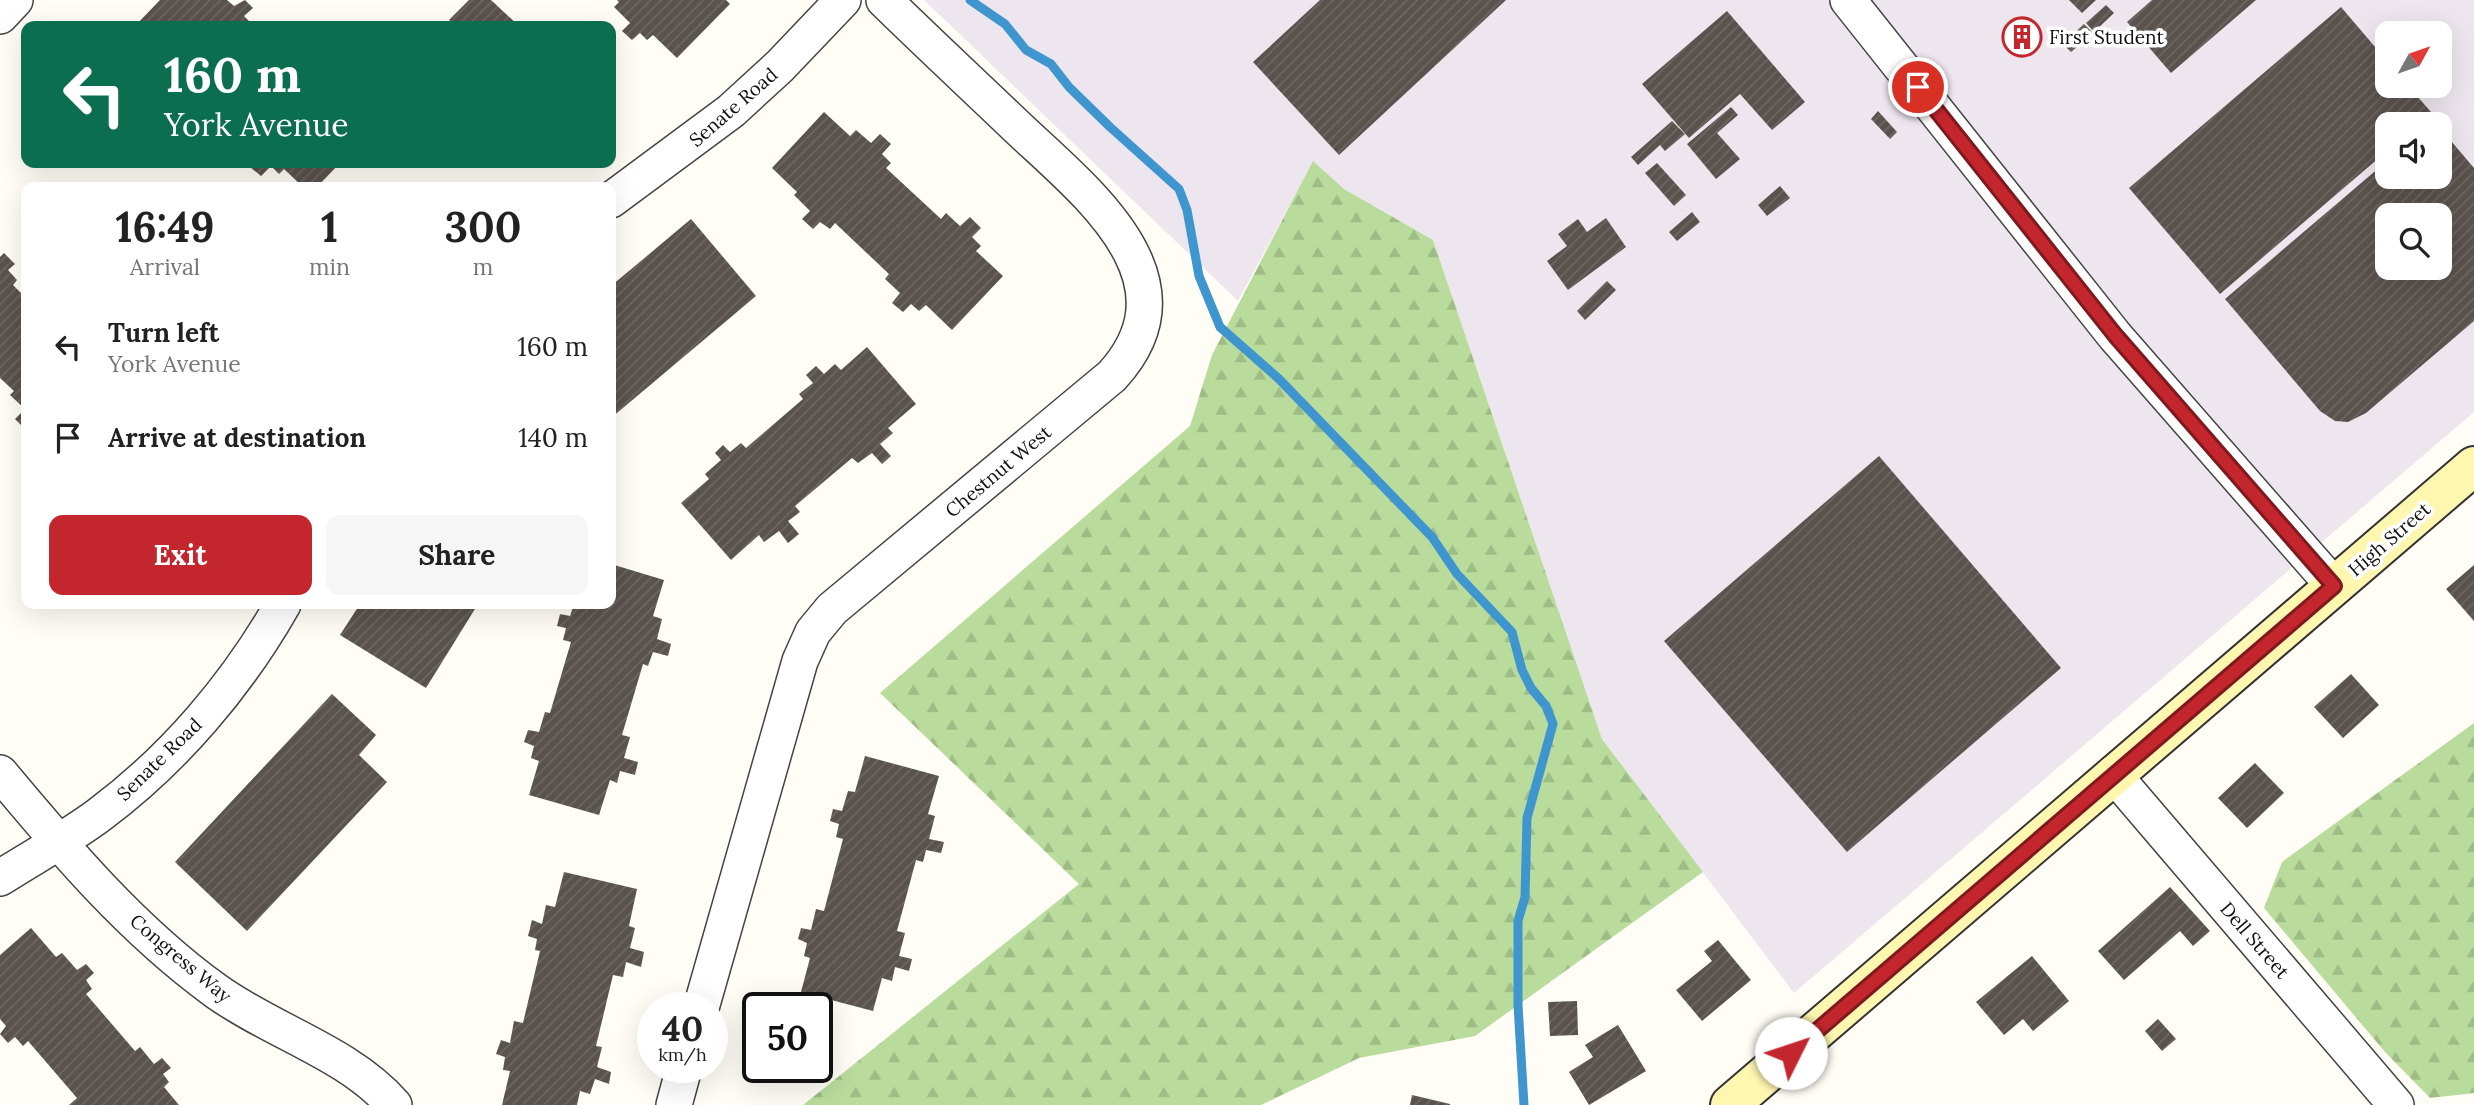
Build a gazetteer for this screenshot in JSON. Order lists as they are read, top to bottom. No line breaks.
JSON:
{"streets":{"main road":["High Street"],"street":["Senate Road","Chestnut West","Dell Street","Congress Way"]},"crossings":[["Senate Road","Congress Way"],["High Street","Dell Street"]],"places":{"building":["First Student"]},"north":"top right","page":{"turn":["160 m","York Avenue"],"eta":["16:49","Arrival","1","min","300","m"],"list":[{"name":"Turn left","note":"York Avenue","value":"160 m"},{"name":"Arrive at destination","value":"140 m"}],"buttons":["Exit","Share"],"speed":"40 km/h","limit":"50"}}
